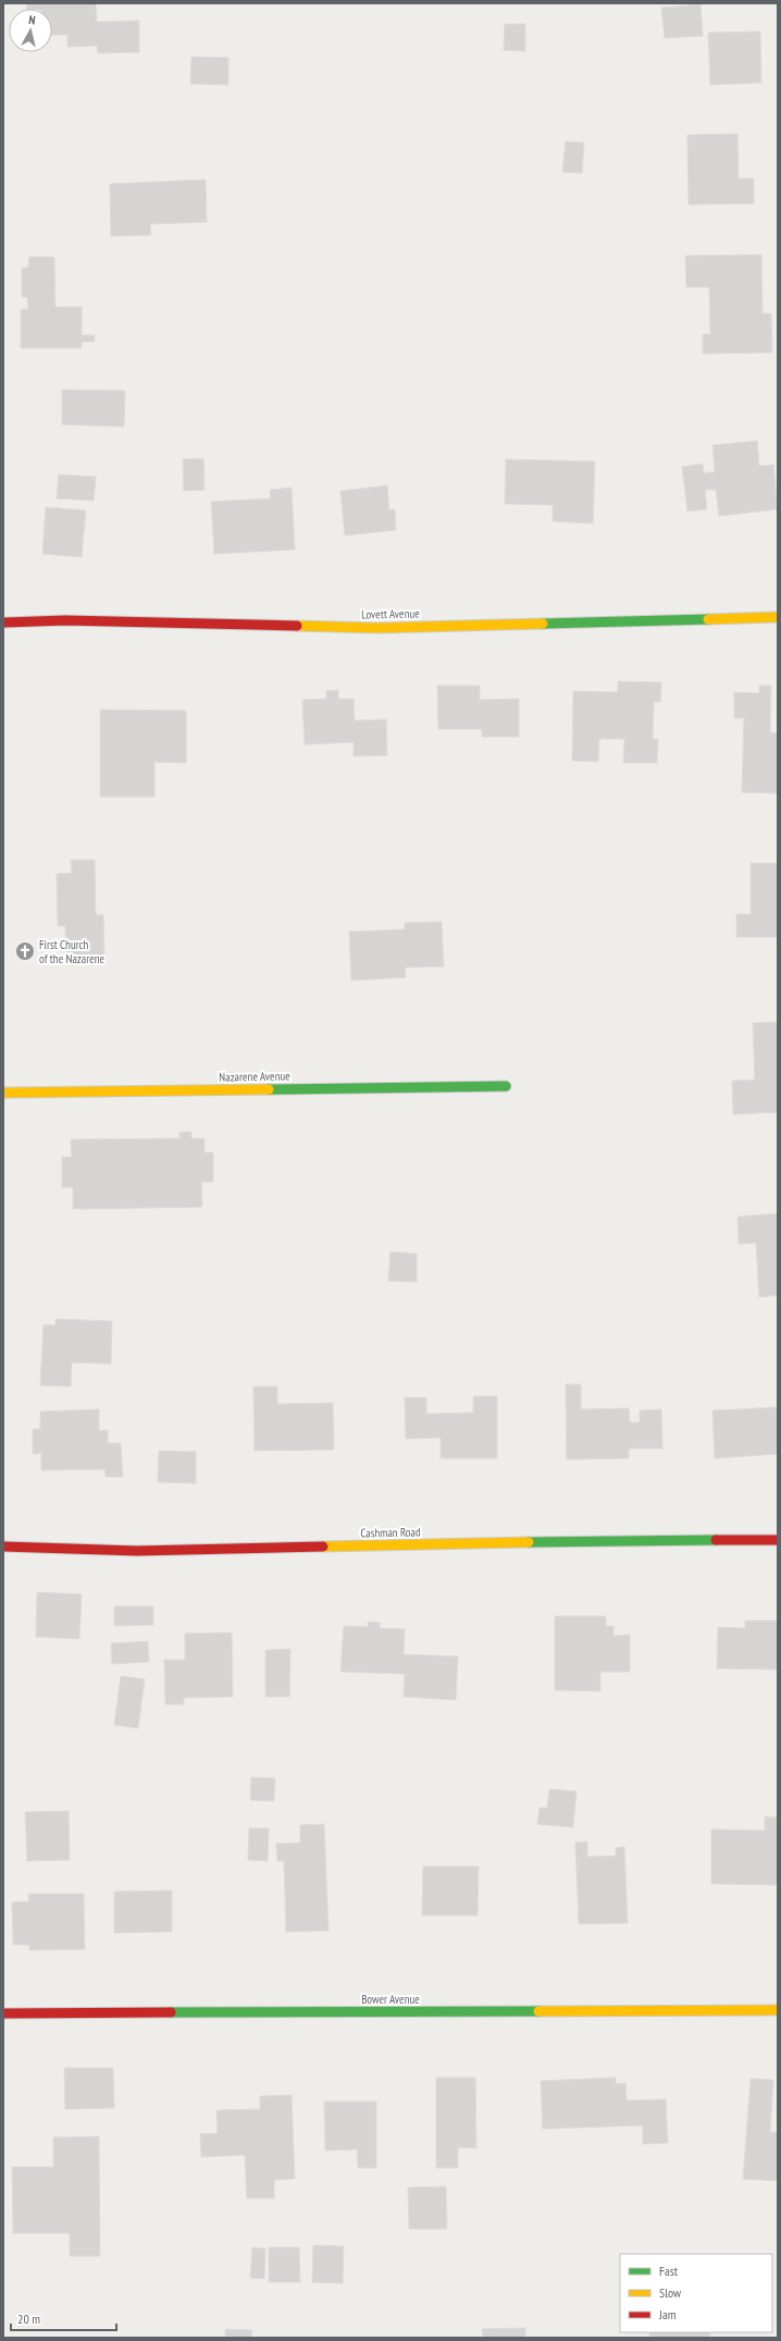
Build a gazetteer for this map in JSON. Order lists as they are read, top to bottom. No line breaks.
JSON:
{"streets":{"street":["Lovett Avenue","Nazarene Avenue","Cashman Road","Bower Avenue"]},"places":{"church":["First Church of the Nazarene"]},"legend":["Fast","Slow","Jam"],"scale_bar":"20 m","north":"top"}
